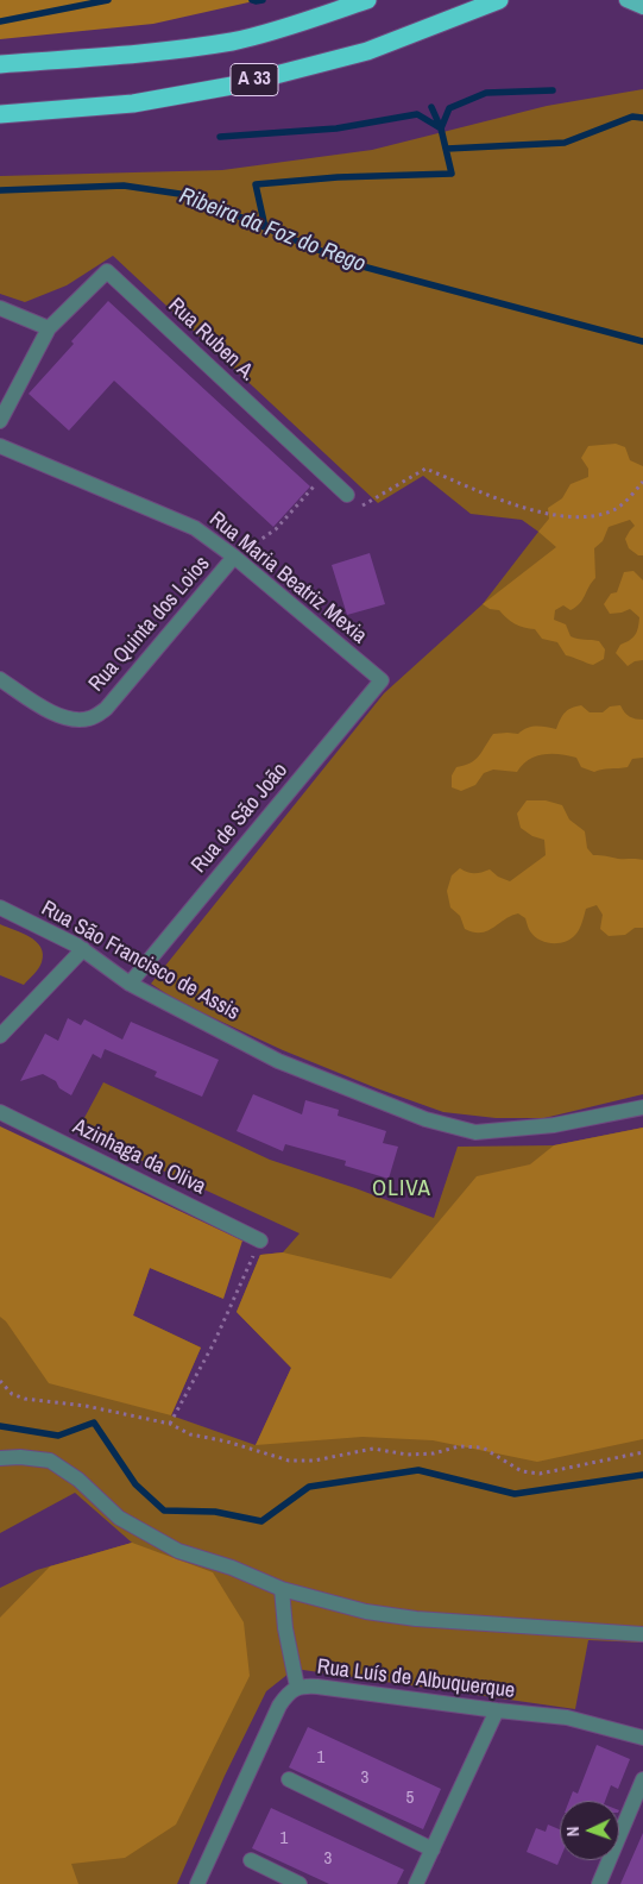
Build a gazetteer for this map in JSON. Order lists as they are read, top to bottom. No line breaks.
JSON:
{"streets":{"highway":["A 33"],"street":["Rua Ruben A.","Rua Maria Beatriz Mexia","Rua Quinta dos Loios","Rua de São João","Rua São Francisco de Assis","Azinhaga da Oliva","Rua Luís de Albuquerque"]},"crossings":[["Rua Maria Beatriz Mexia","Rua Quinta dos Loios"],["Rua Maria Beatriz Mexia","Rua de São João"],["Rua de São João","Rua São Francisco de Assis"]],"districts":["OLIVA"],"water":["Ribeira da Foz do Rego"],"house_numbers":["1","3","5","1","3"],"north":"left"}
